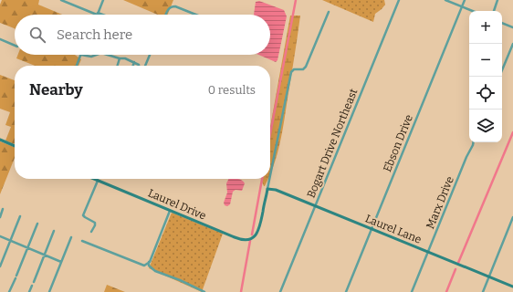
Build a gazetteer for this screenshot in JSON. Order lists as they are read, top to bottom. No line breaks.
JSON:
{"streets":{"street":["Bogart Drive Northeast","Ebson Drive","Marx Drive","Laurel Drive","Laurel Lane"]},"crossings":[["Bogart Drive Northeast","Laurel Lane"],["Ebson Drive","Laurel Lane"],["Marx Drive","Laurel Lane"],["Laurel Drive","Laurel Lane"]],"page":{"map_buttons":["+","−"],"search":"Search here","heading":["Nearby","0 results"]}}
